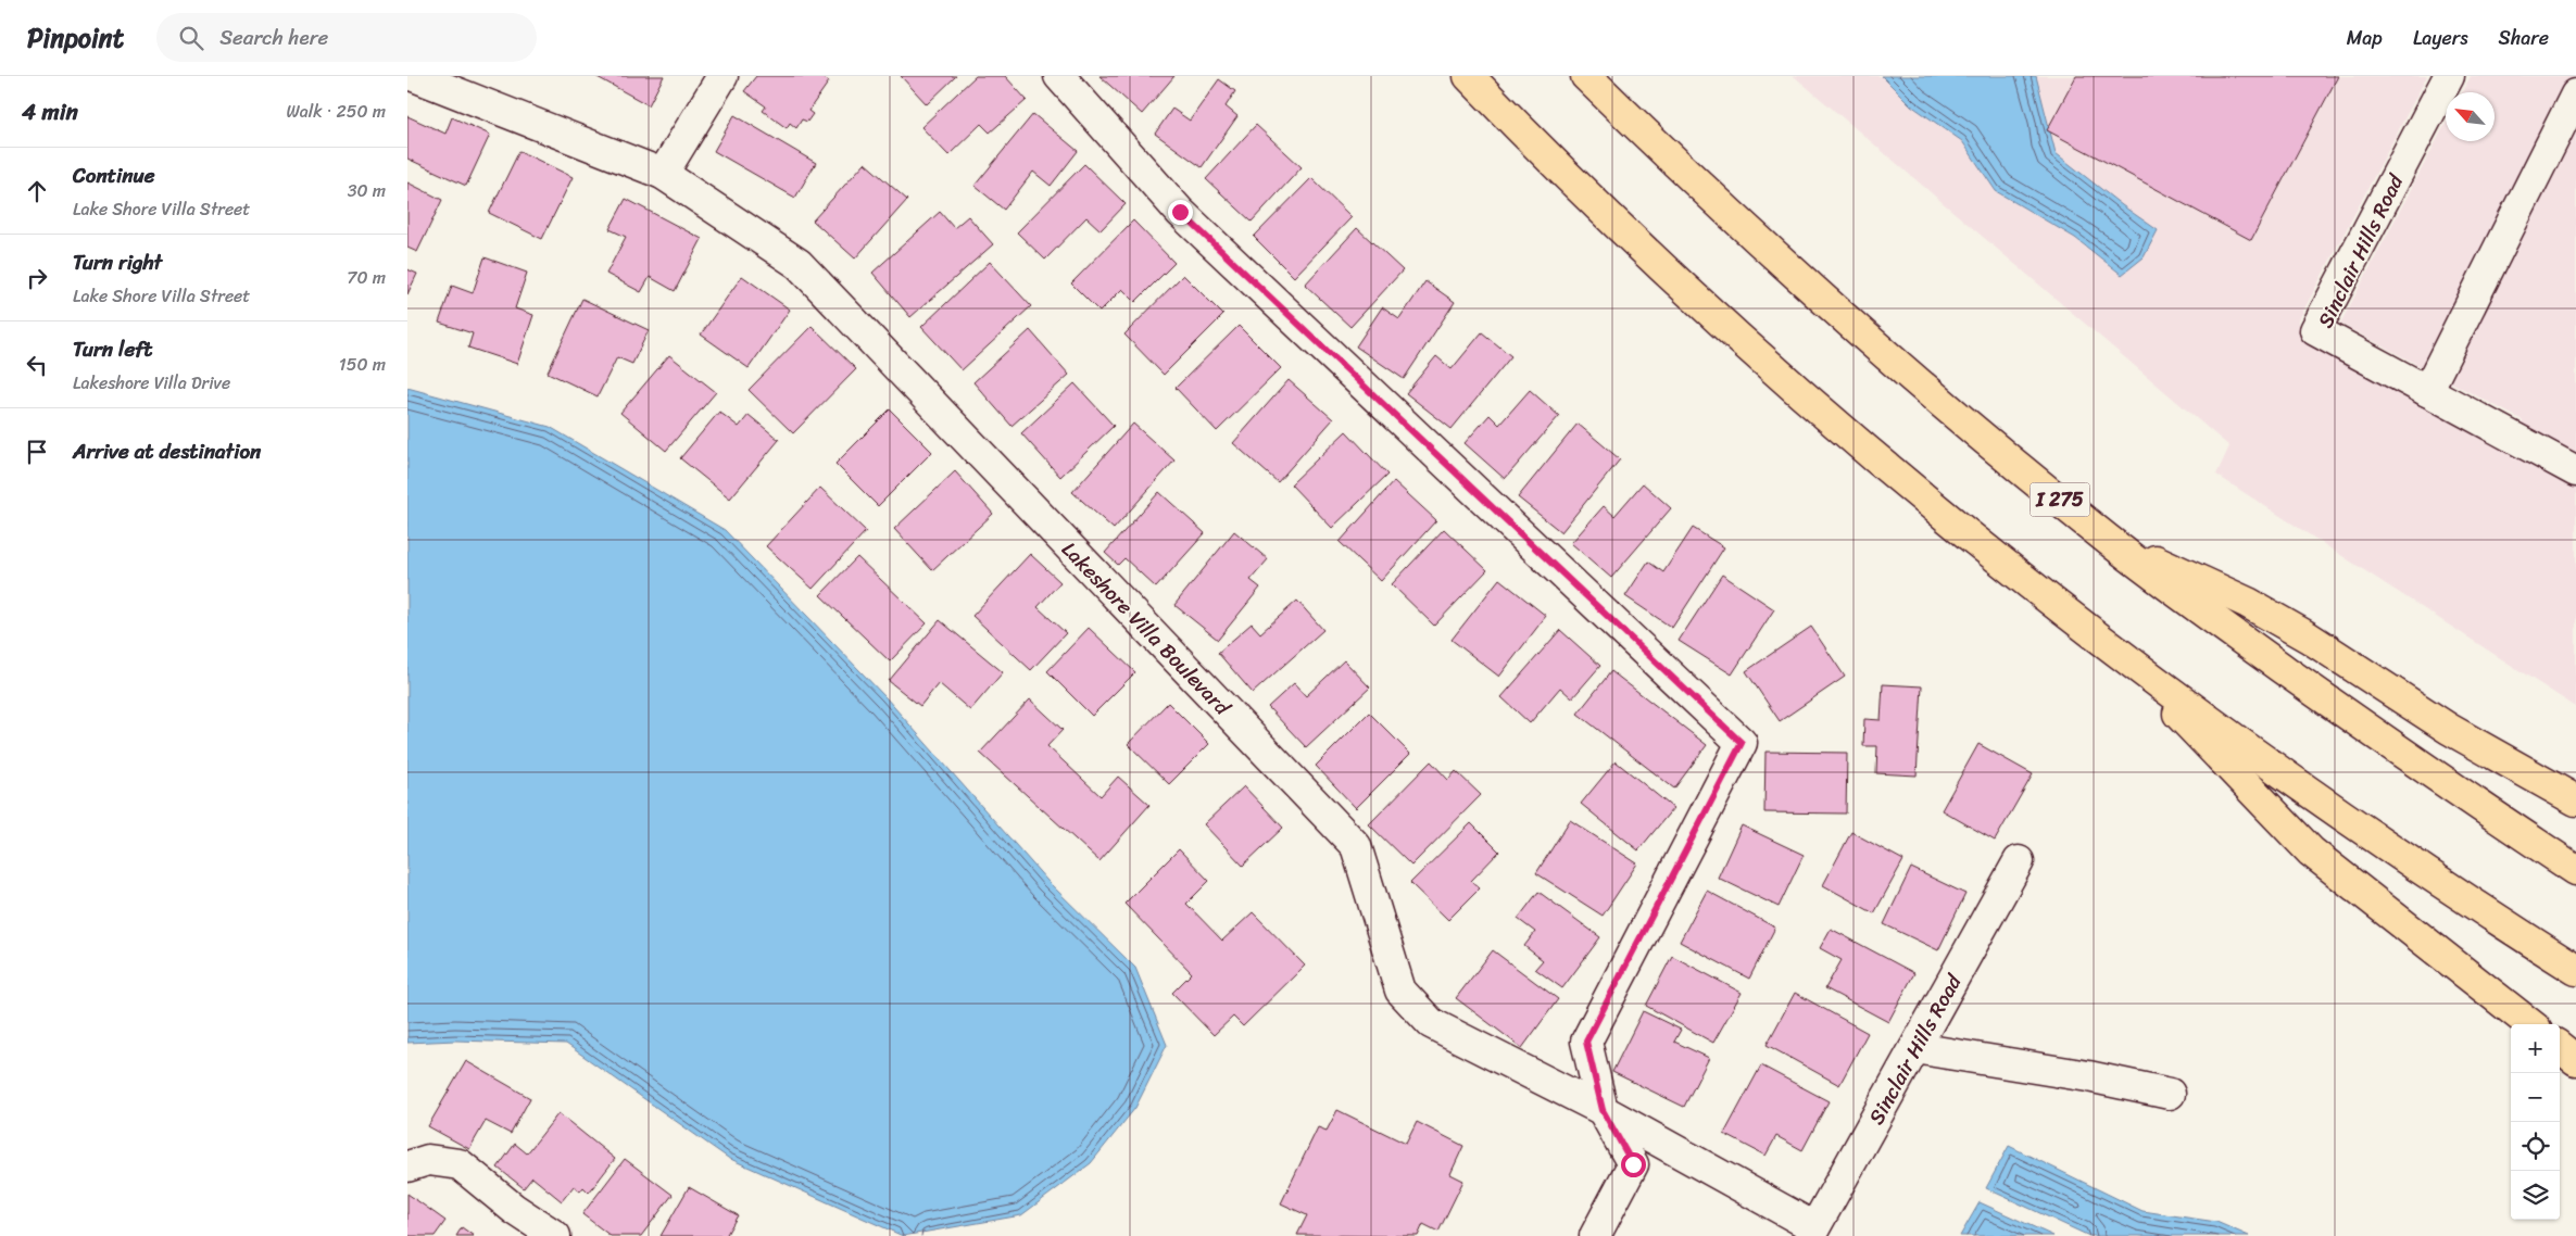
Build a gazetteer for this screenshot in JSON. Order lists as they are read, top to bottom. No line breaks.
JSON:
{"streets":{"highway":["I 275"],"street":["Sinclair Hills Road","Lakeshore Villa Boulevard"]},"crossings":[["Sinclair Hills Road","Lakeshore Villa Boulevard"]],"north":"top left","page":{"header":"Pinpoint","search":"Search here","nav":["Map","Layers","Share"],"heading":["4 min","Walk · 250 m"],"list":[["Continue","Lake Shore Villa Street","30 m"],["Turn right","Lake Shore Villa Street","70 m"],["Turn left","Lakeshore Villa Drive","150 m"],"Arrive at destination"],"map_buttons":["+","−"]}}
